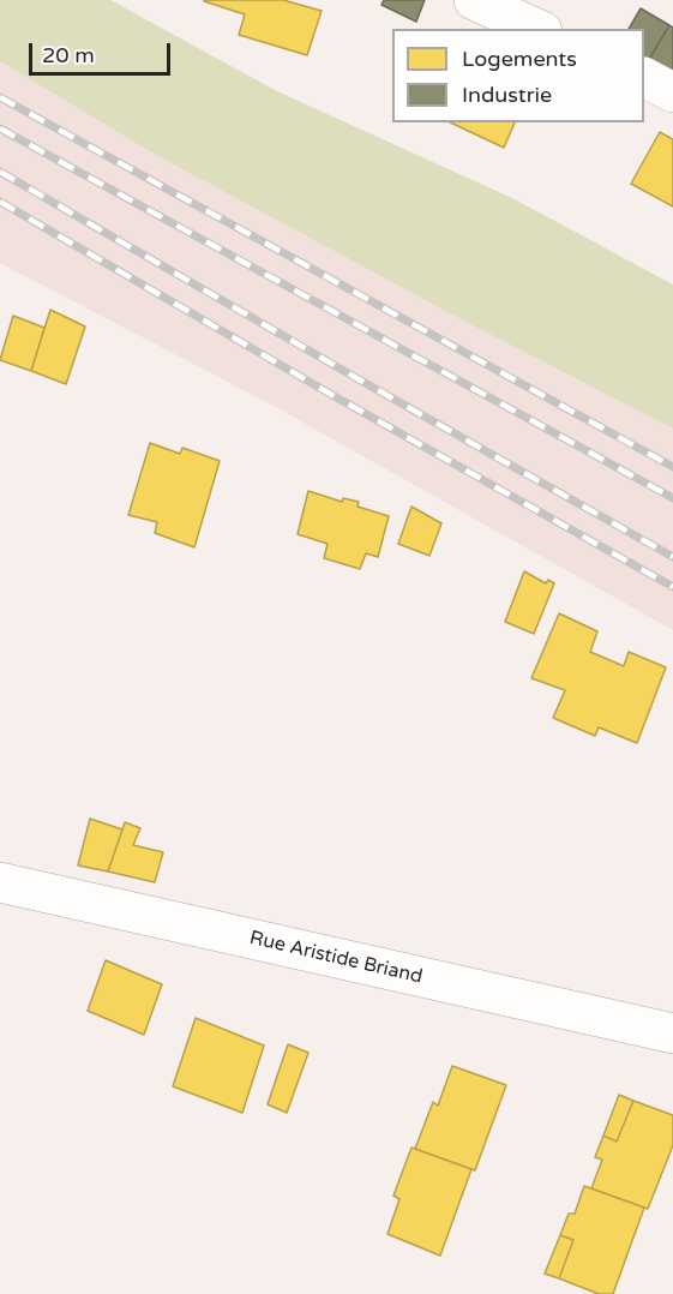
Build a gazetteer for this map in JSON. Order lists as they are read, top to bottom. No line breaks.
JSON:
{"streets":{"street":["Rue Aristide Briand"]},"legend":["Logements","Industrie"],"scale_bar":"20 m"}
